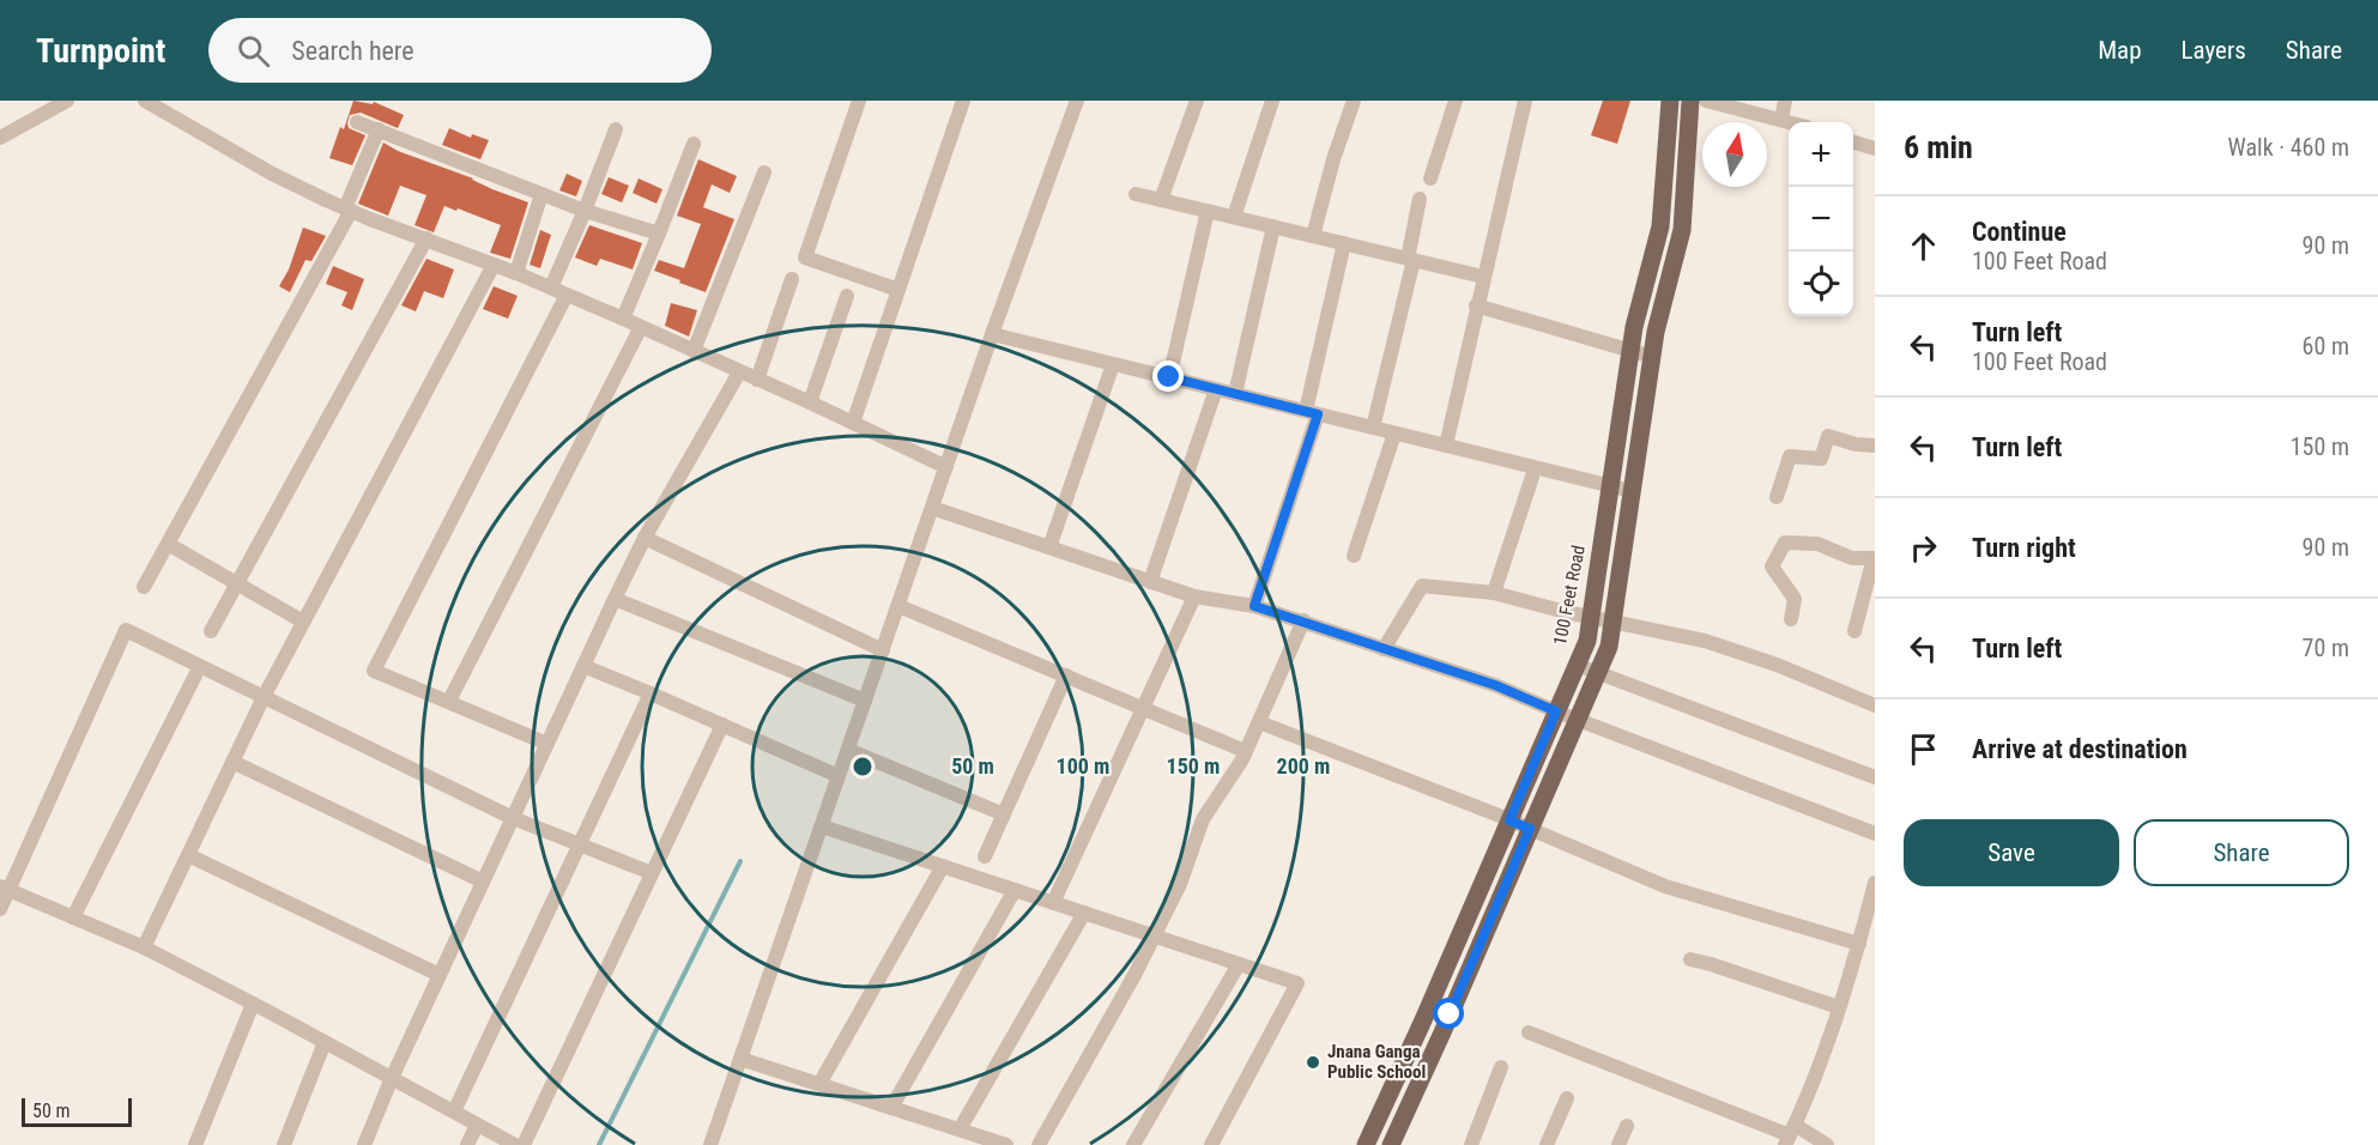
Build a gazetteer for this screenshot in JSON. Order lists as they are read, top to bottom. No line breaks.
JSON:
{"streets":{"main road":["100 Feet Road"]},"places":["Jnana Ganga Public School"],"scale_bar":"50 m","north":"top","page":{"header":"Turnpoint","search":"Search here","nav":["Map","Layers","Share"],"heading":["6 min","Walk · 460 m"],"map_buttons":["+","−"],"list":[["Continue","100 Feet Road","90 m"],["Turn left","100 Feet Road","60 m"],["Turn left","150 m"],["Turn right","90 m"],["Turn left","70 m"],"Arrive at destination"],"buttons":["Save","Share"],"scale":"50 m"},"rings":["50 m","100 m","150 m","200 m"]}
